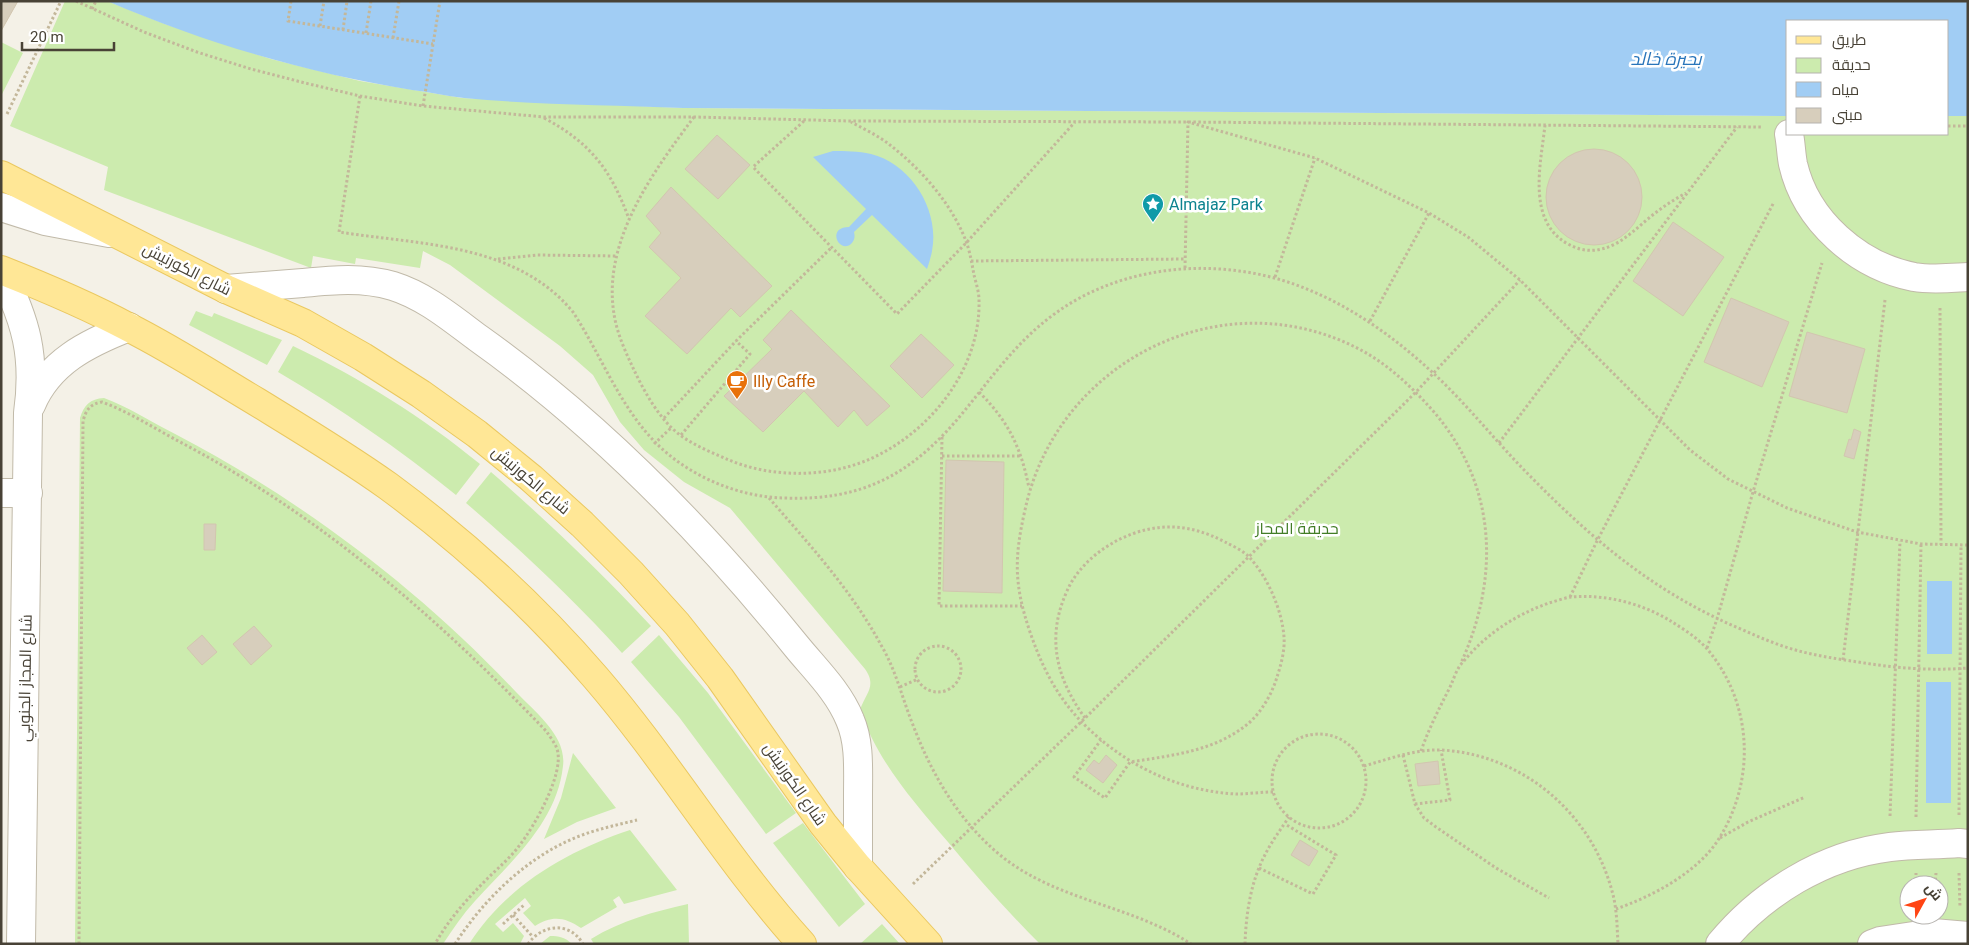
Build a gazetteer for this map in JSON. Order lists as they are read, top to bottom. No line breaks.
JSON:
{"streets":{"main road":["شارع الكورنيش"],"street":["شارع المجاز الجنوبي"]},"water":["بحيرة خالد"],"parks":["حديقة المجاز"],"places":{"place":["Almajaz Park"],"cafe":["Illy Caffe"]},"legend":["طريق","حديقة","مياه","مبنى"],"scale_bar":"20 m","north":"top right"}
